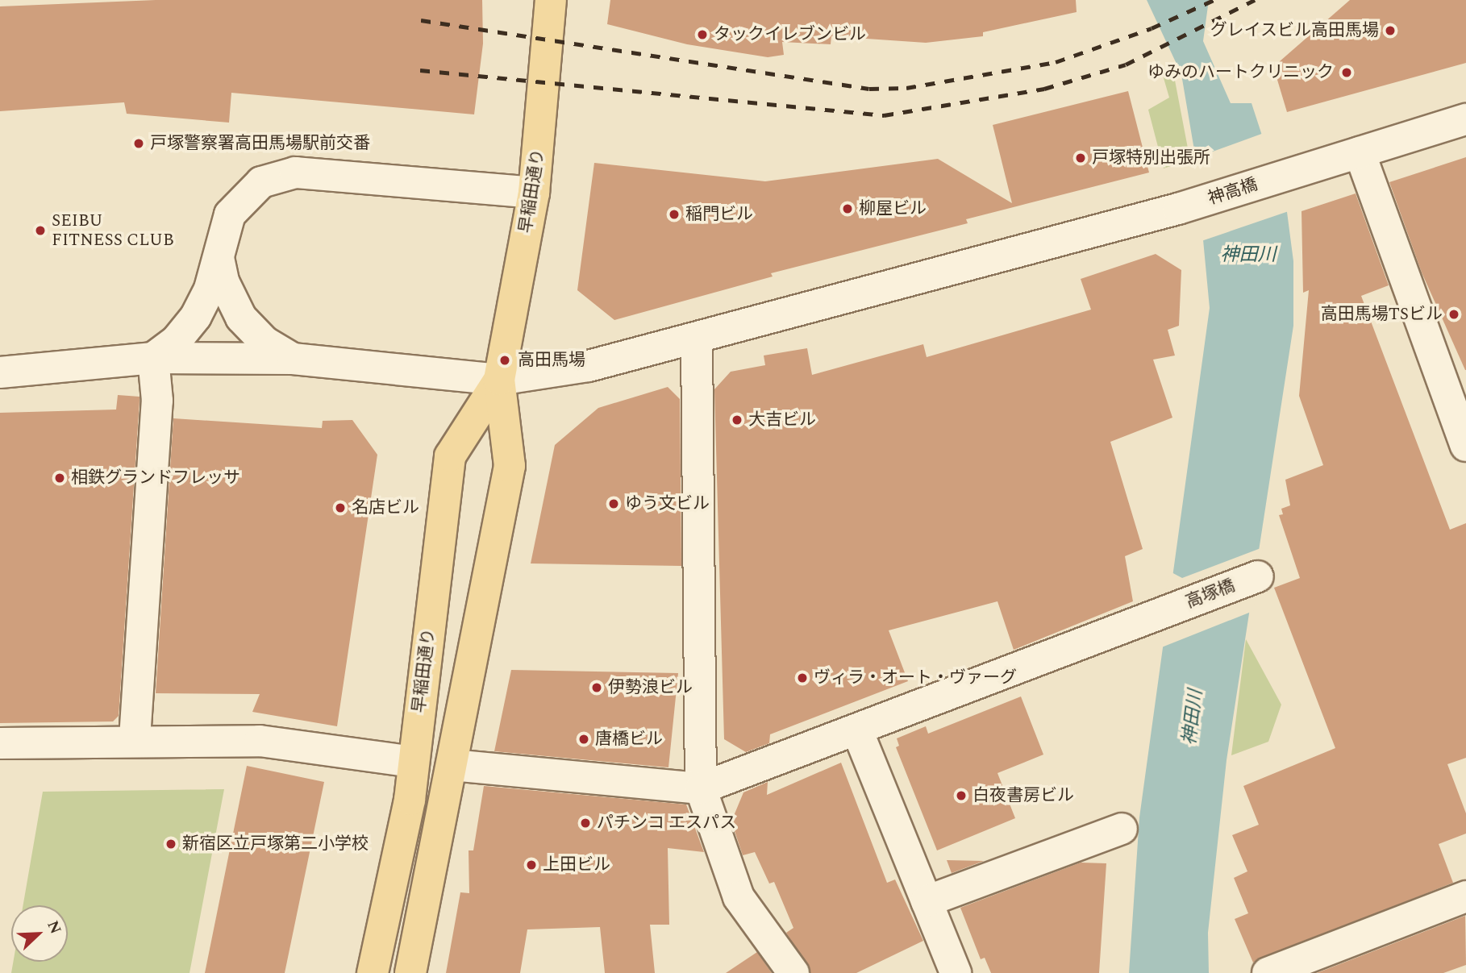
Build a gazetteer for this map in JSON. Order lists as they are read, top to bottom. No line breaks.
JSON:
{"streets":{"main road":["早稲田通り"],"street":["神高橋","高塚橋"]},"crossings":[["早稲田通り","神高橋"]],"water":["神田川"],"places":["グレイスビル高田馬場","タックイレブンビル","ゆみのハートクリニック","戸塚警察署高田馬場駅前交番","戸塚特別出張所","柳屋ビル","稲門ビル","SEIBU FITNESS CLUB","高田馬場TSビル","高田馬場","大吉ビル","相鉄グランドフレッサ","ゆう文ビル","名店ビル","ヴィラ・オート・ヴァーグ","伊勢浪ビル","唐橋ビル","白夜書房ビル","パチンコ エスパス","新宿区立戸塚第二小学校","上田ビル"],"north":"top right"}
